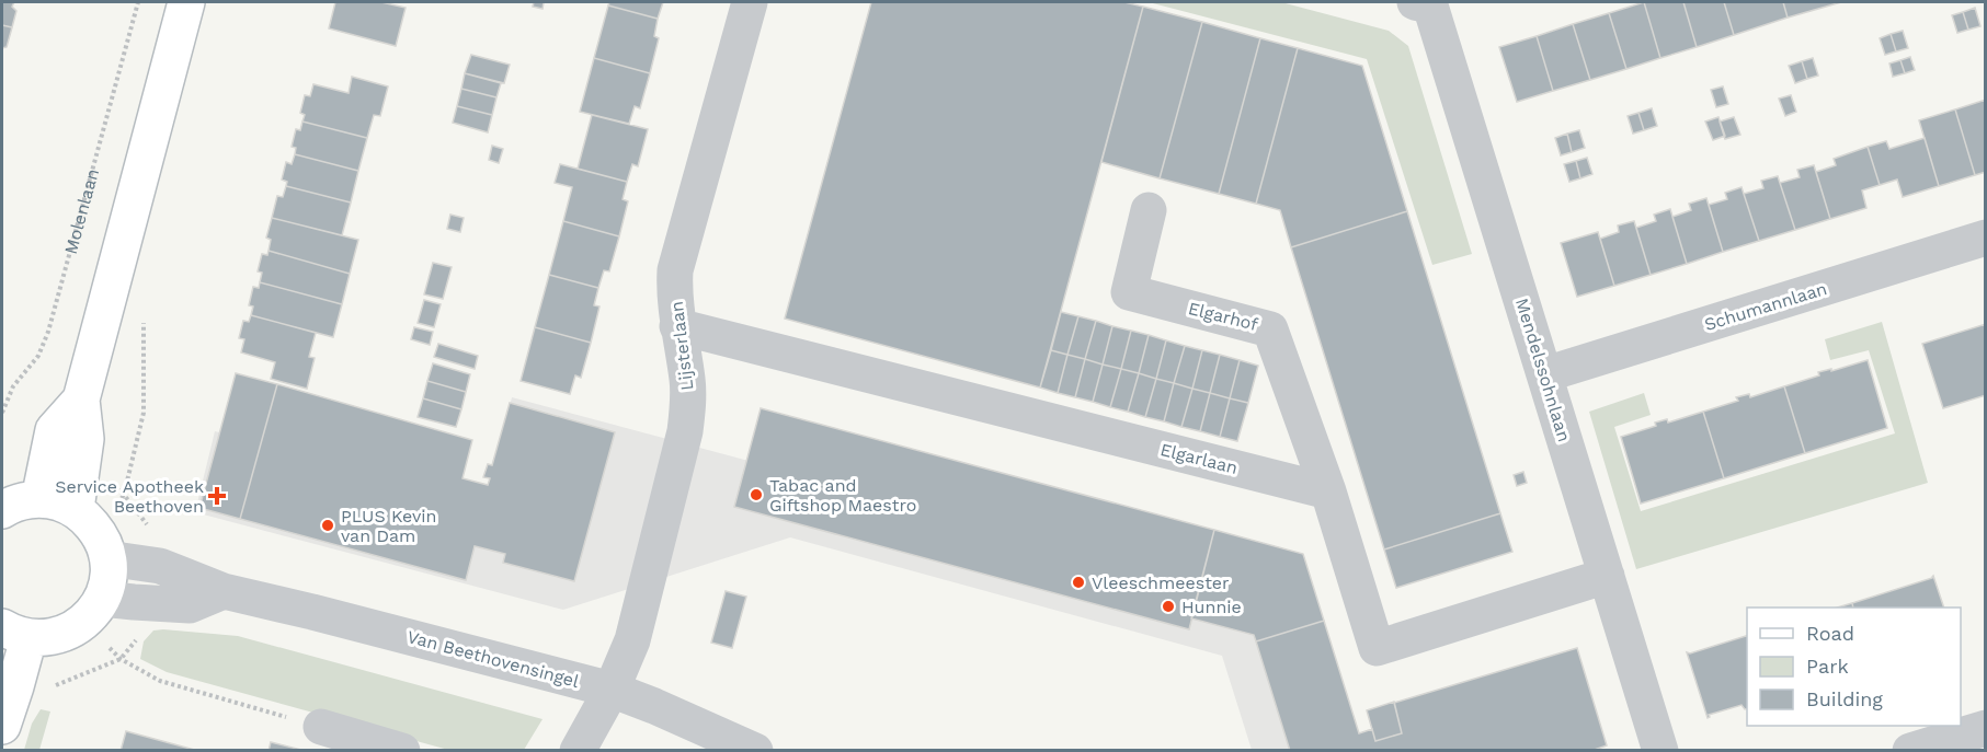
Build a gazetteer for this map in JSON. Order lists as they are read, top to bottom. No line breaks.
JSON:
{"streets":{"street":["Schumannlaan","Elgarhof","Lijsterlaan","Mendelssohnlaan","Elgarlaan","Van Beethovensingel"],"path":["Molenlaan"]},"crossings":[["Schumannlaan","Mendelssohnlaan"],["Elgarhof","Elgarlaan"],["Lijsterlaan","Elgarlaan"],["Lijsterlaan","Van Beethovensingel"]],"places":{"other":["Tabac and Giftshop Maestro","PLUS Kevin van Dam","Vleeschmeester","Hunnie"],"health":["Service Apotheek Beethoven"]},"legend":["Road","Park","Building"]}
